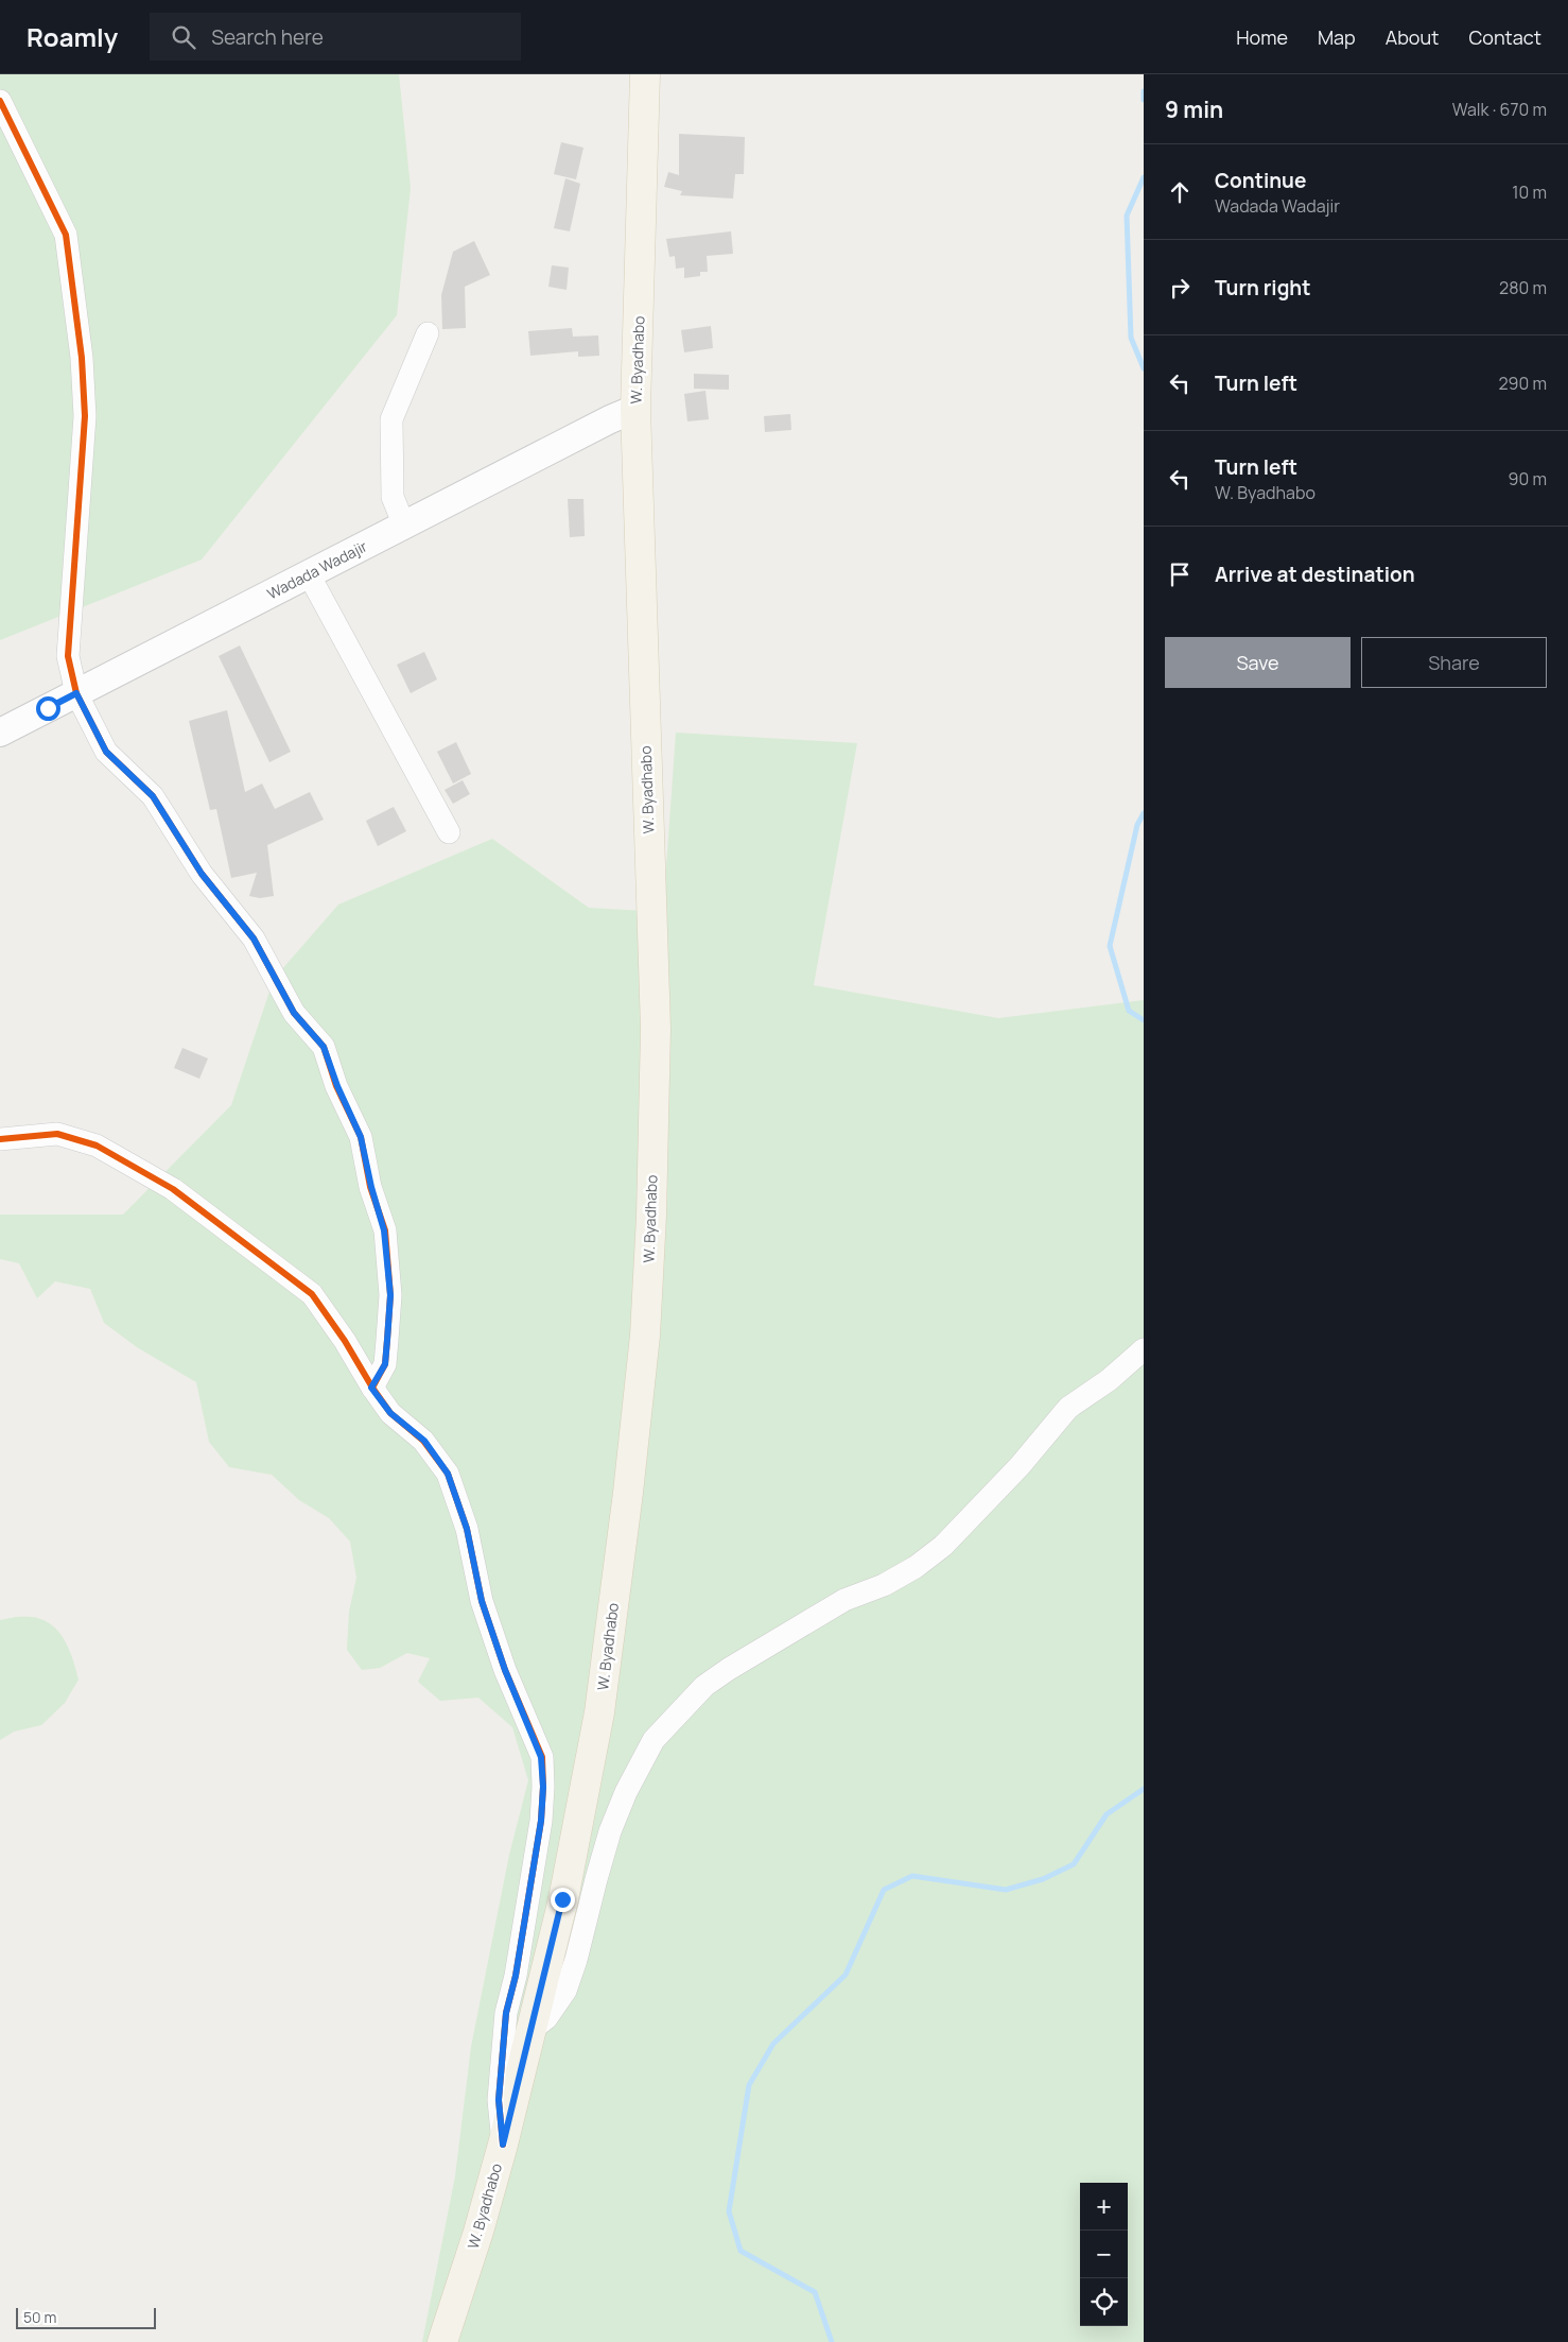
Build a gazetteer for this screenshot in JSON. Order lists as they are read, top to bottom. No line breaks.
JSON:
{"streets":{"main road":["W. Byadhabo"],"street":["Wadada Wadajir"]},"crossings":[["W. Byadhabo","Wadada Wadajir"]],"scale_bar":"50 m","page":{"header":"Roamly","search":"Search here","nav":["Home","Map","About","Contact"],"heading":["9 min","Walk · 670 m"],"list":[["Continue","Wadada Wadajir","10 m"],["Turn right","280 m"],["Turn left","290 m"],["Turn left","W. Byadhabo","90 m"],"Arrive at destination"],"buttons":["Save","Share"],"map_buttons":["+","−"],"scale":"50 m"}}
